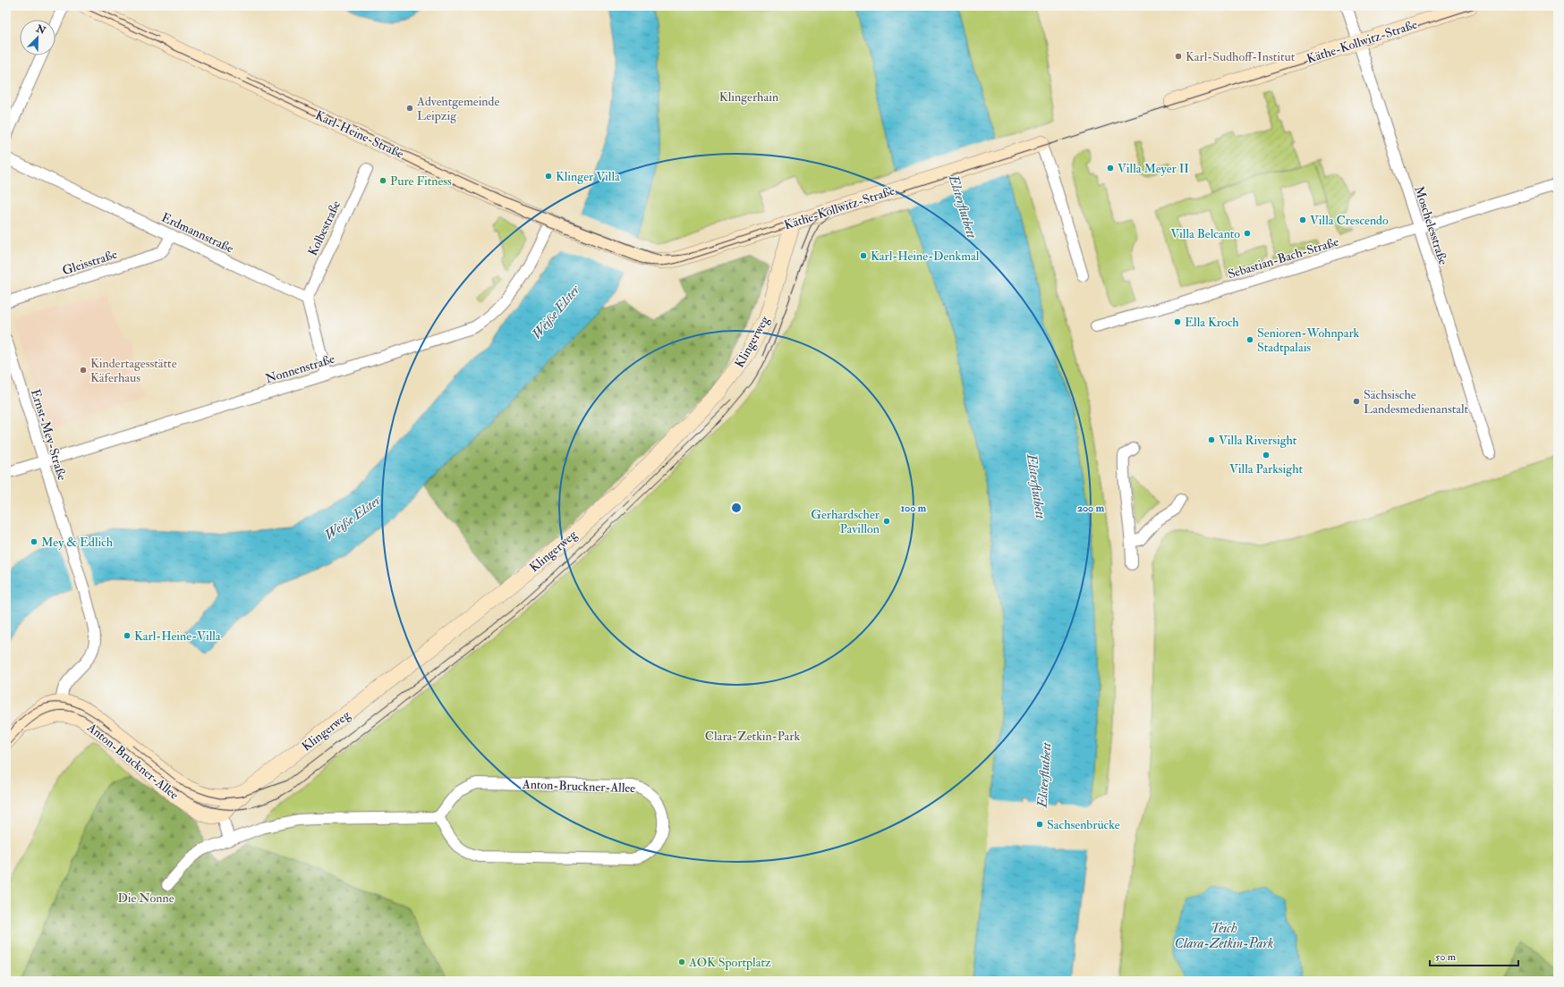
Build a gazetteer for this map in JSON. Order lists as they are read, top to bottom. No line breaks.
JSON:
{"streets":{"main road":["Käthe-Kollwitz-Straße","Karl-Heine-Straße","Klingerweg","Anton-Bruckner-Allee"],"street":["Moschelesstraße","Kolbestraße","Erdmannstraße","Sebastian-Bach-Straße","Gleisstraße","Nonnenstraße","Ernst-Mey-Straße"]},"crossings":[["Käthe-Kollwitz-Straße","Karl-Heine-Straße"],["Käthe-Kollwitz-Straße","Moschelesstraße"],["Käthe-Kollwitz-Straße","Klingerweg"],["Karl-Heine-Straße","Nonnenstraße"],["Moschelesstraße","Sebastian-Bach-Straße"],["Kolbestraße","Erdmannstraße"],["Erdmannstraße","Gleisstraße"],["Klingerweg","Anton-Bruckner-Allee"],["Nonnenstraße","Ernst-Mey-Straße"],["Ernst-Mey-Straße","Anton-Bruckner-Allee"]],"water":["Elsterflutbett","Weiße Elster","Teich Clara-Zetkin-Park"],"parks":["Klingerhain","Clara-Zetkin-Park","Die Nonne"],"places":["Karl-Sudhoff-Institut","Adventgemeinde Leipzig","Villa Meyer II","Klinger Villa","Pure Fitness","Villa Crescendo","Villa Belcanto","Karl-Heine-Denkmal","Ella Kroch","Senioren-Wohnpark Stadtpalais","Kindertagesstätte Käferhaus","Sächsische Landesmedienanstalt","Villa Riversight","Villa Parksight","Gerhardscher Pavillon","Mey & Edlich","Karl-Heine-Villa","Sachsenbrücke","AOK Sportplatz"],"scale_bar":"50 m","north":"top right","rings":["100 m","200 m"]}
